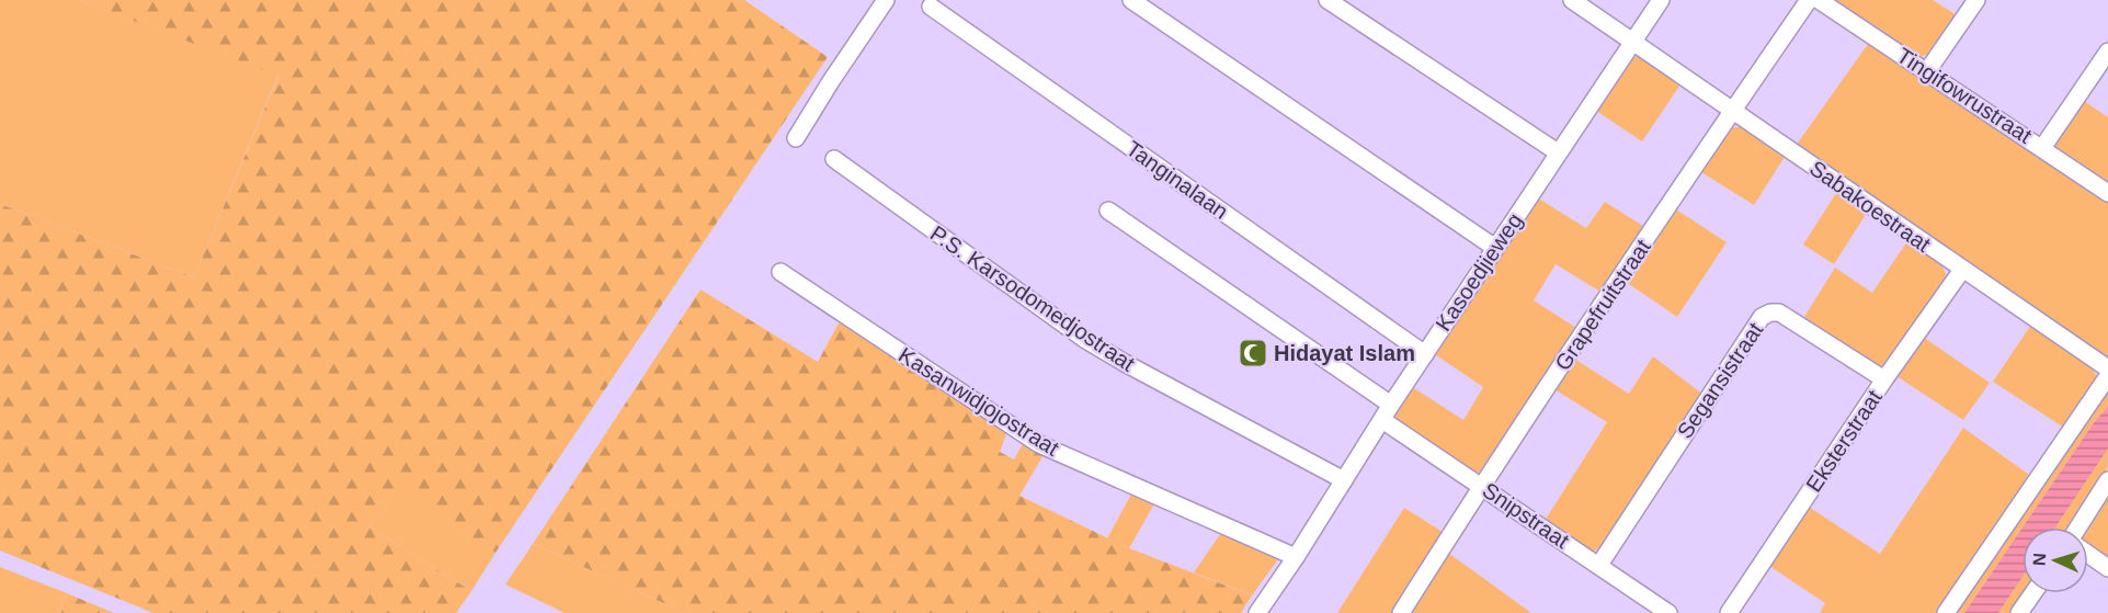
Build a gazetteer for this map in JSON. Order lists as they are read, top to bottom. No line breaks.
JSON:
{"streets":{"street":["Tingifowrustraat","Tanginalaan","Sabakoestraat","Kasoedjieweg","P.S. Karsodomedjostraat","Grapefruitstraat","Segansistraat","Kasanwidjojostraat","Eksterstraat","Snipstraat"]},"crossings":[["Tanginalaan","Kasoedjieweg"],["Sabakoestraat","Kasoedjieweg"],["Sabakoestraat","Grapefruitstraat"],["Sabakoestraat","Eksterstraat"],["Kasoedjieweg","P.S. Karsodomedjostraat"],["Kasoedjieweg","Kasanwidjojostraat"],["Kasoedjieweg","Snipstraat"],["Grapefruitstraat","Snipstraat"],["Segansistraat","Eksterstraat"],["Segansistraat","Snipstraat"]],"places":{"mosque":["Hidayat Islam"]},"north":"left"}
